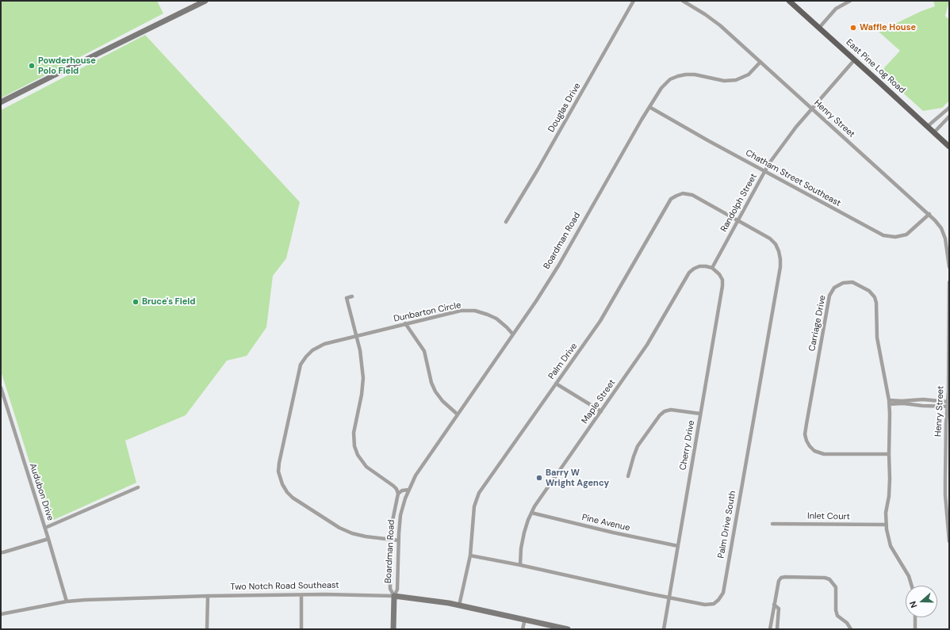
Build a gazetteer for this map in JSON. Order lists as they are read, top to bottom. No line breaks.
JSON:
{"streets":{"main road":["East Pine Log Road"],"street":["Douglas Drive","Henry Street","Chatham Street Southeast","Randolph Street","Boardman Road","Dunbarton Circle","Carriage Drive","Palm Drive","Maple Street","Cherry Drive","Audubon Drive","Inlet Court","Pine Avenue","Palm Drive South","Two Notch Road Southeast"]},"crossings":[["East Pine Log Road","Randolph Street"],["Henry Street","Chatham Street Southeast"],["Henry Street","Randolph Street"],["Henry Street","Boardman Road"],["Chatham Street Southeast","Randolph Street"],["Chatham Street Southeast","Boardman Road"],["Randolph Street","Palm Drive"],["Randolph Street","Maple Street"],["Randolph Street","Cherry Drive"],["Randolph Street","Palm Drive South"],["Boardman Road","Dunbarton Circle"],["Boardman Road","Two Notch Road Southeast"],["Carriage Drive","Inlet Court"],["Palm Drive","Palm Drive South"],["Palm Drive","Two Notch Road Southeast"],["Maple Street","Cherry Drive"],["Maple Street","Pine Avenue"],["Maple Street","Palm Drive South"],["Cherry Drive","Pine Avenue"],["Cherry Drive","Palm Drive South"],["Audubon Drive","Two Notch Road Southeast"]],"places":["Waffle House","Powderhouse Polo Field","Bruce's Field","Barry W Wright Agency"],"north":"left"}
